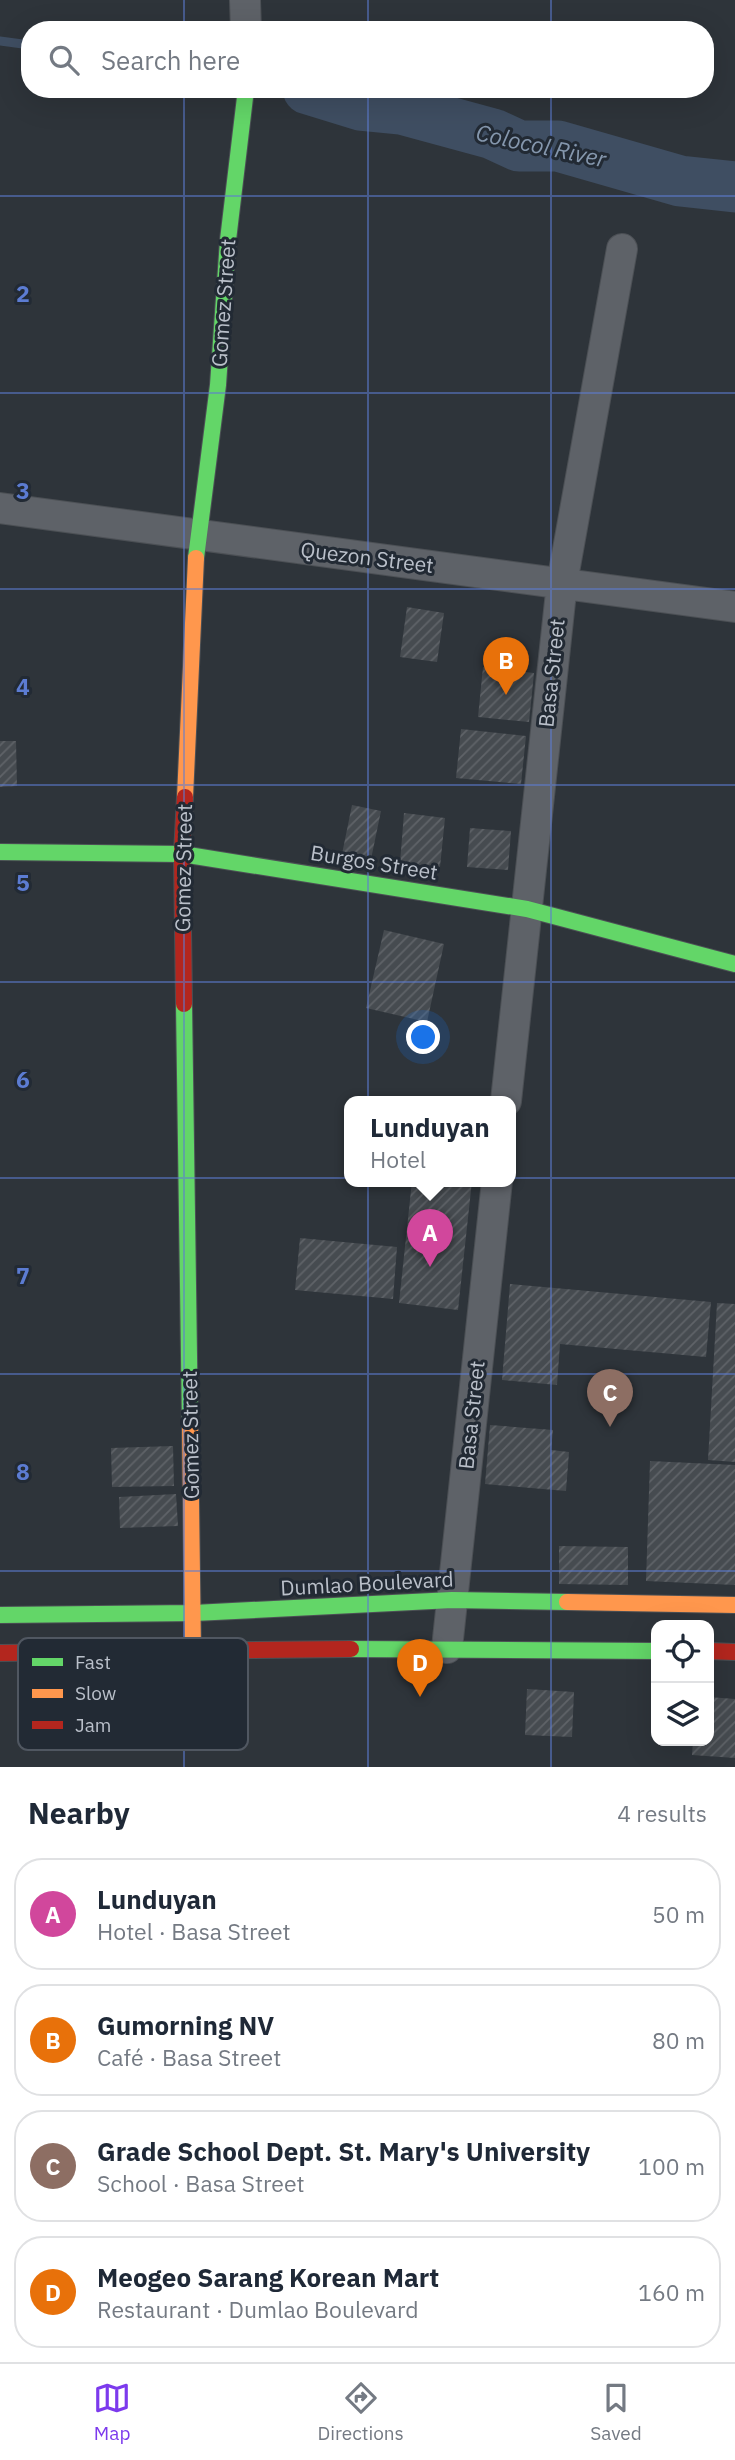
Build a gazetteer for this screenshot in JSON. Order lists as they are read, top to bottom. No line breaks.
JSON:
{"streets":{"street":["Gomez Street","Quezon Street","Basa Street","Burgos Street","Dumlao Boulevard"]},"crossings":[["Gomez Street","Quezon Street"],["Gomez Street","Burgos Street"],["Gomez Street","Dumlao Boulevard"],["Quezon Street","Basa Street"],["Basa Street","Burgos Street"],["Basa Street","Dumlao Boulevard"]],"water":["Colocol River"],"legend":["Fast","Slow","Jam"],"page":{"search":"Search here","pins":["B","A","C","D"],"popup":["Lunduyan","Hotel"],"heading":["Nearby","4 results"],"list":[{"mark":"A","name":"Lunduyan","note":"Hotel · Basa Street","value":"50 m"},{"mark":"B","name":"Gumorning NV","note":"Café · Basa Street","value":"80 m"},{"mark":"C","name":"Grade School Dept. St. Mary's University","note":"School · Basa Street","value":"100 m"},{"mark":"D","name":"Meogeo Sarang Korean Mart","note":"Restaurant · Dumlao Boulevard","value":"160 m"}],"nav":["Map","Directions","Saved"]},"grid":{"rows":["2","3","4","5","6","7","8"]}}
